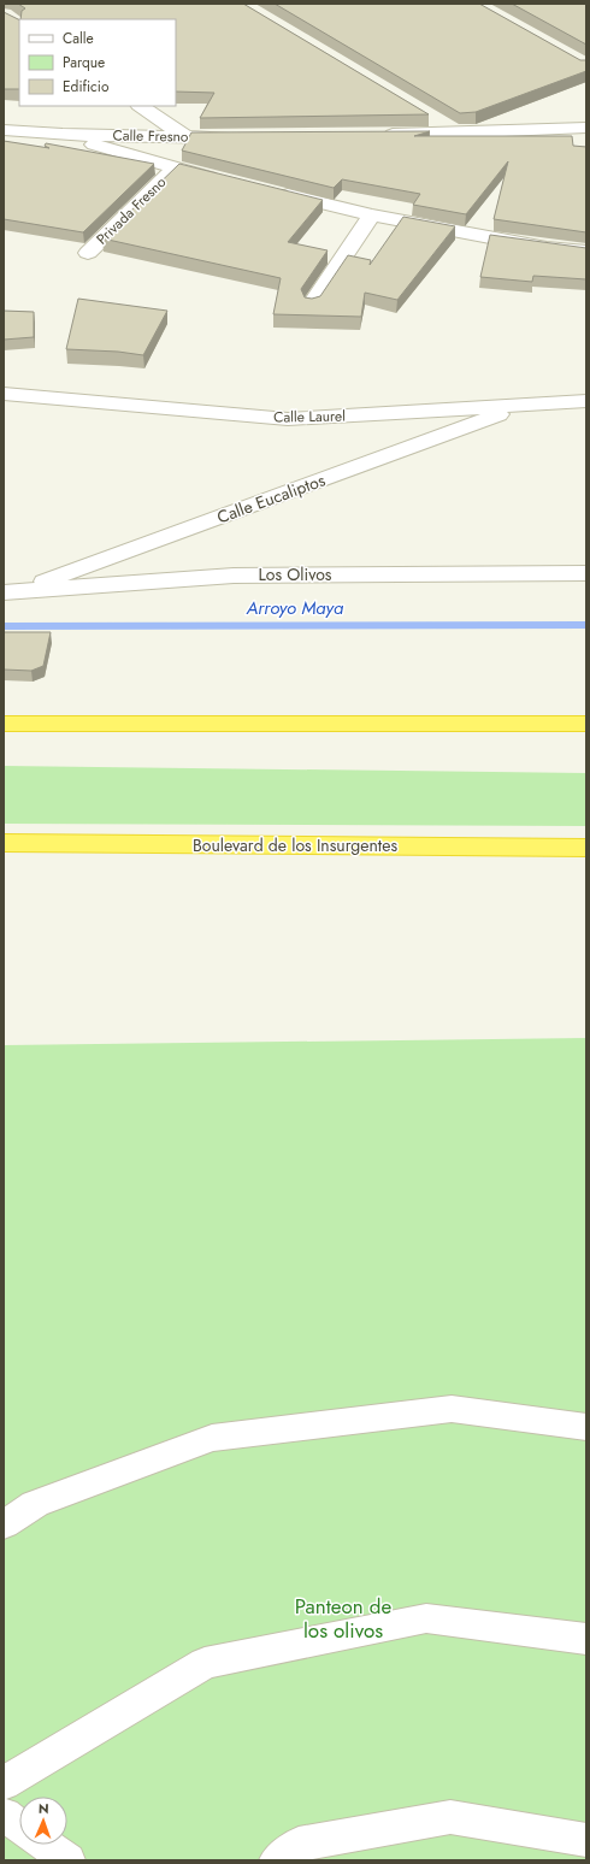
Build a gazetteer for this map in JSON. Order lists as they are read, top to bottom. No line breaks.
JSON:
{"streets":{"highway":["Boulevard de los Insurgentes"],"street":["Calle Fresno","Privada Fresno","Calle Laurel","Calle Eucaliptos","Los Olivos"]},"crossings":[["Calle Laurel","Calle Eucaliptos"],["Calle Eucaliptos","Los Olivos"]],"water":["Arroyo Maya"],"parks":["Panteon de los olivos"],"legend":["Calle","Parque","Edificio"],"north":"top"}
